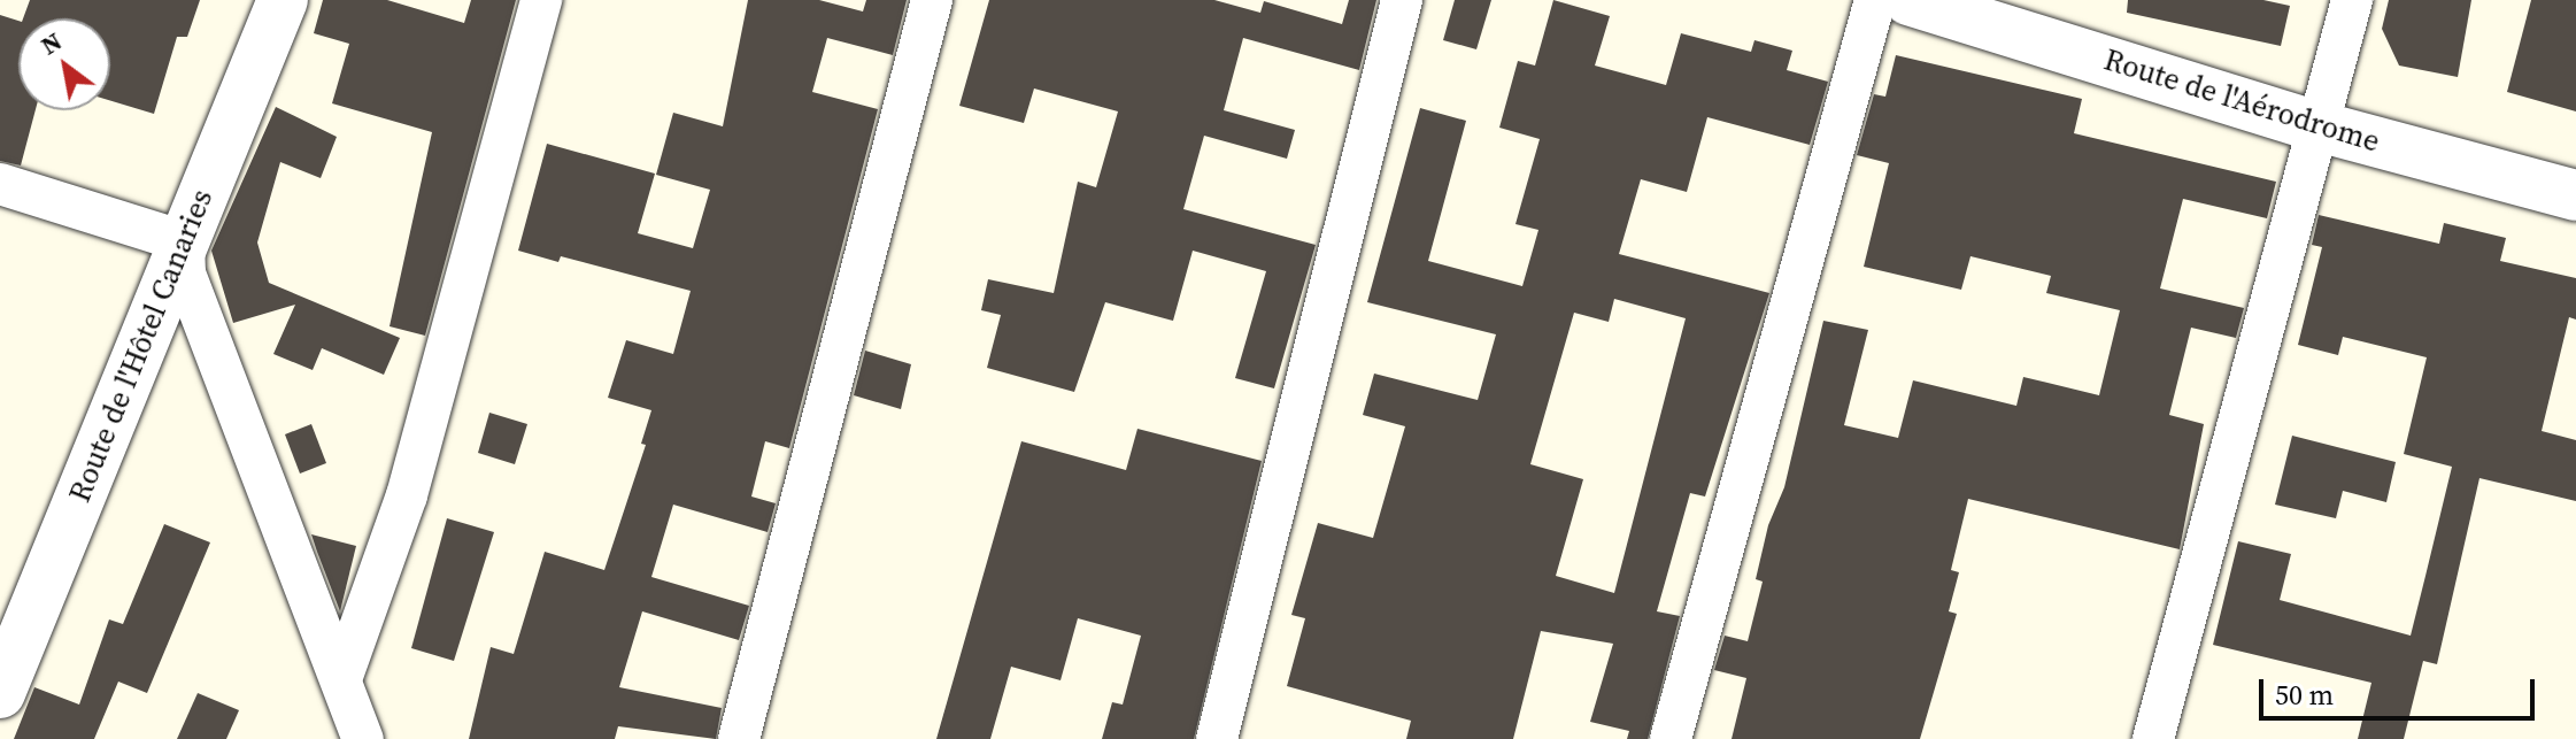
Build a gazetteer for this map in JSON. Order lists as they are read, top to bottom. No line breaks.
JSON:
{"streets":{"street":["Route de l'Aérodrome","Route de l'Hôtel Canaries"]},"scale_bar":"50 m","north":"top left"}
